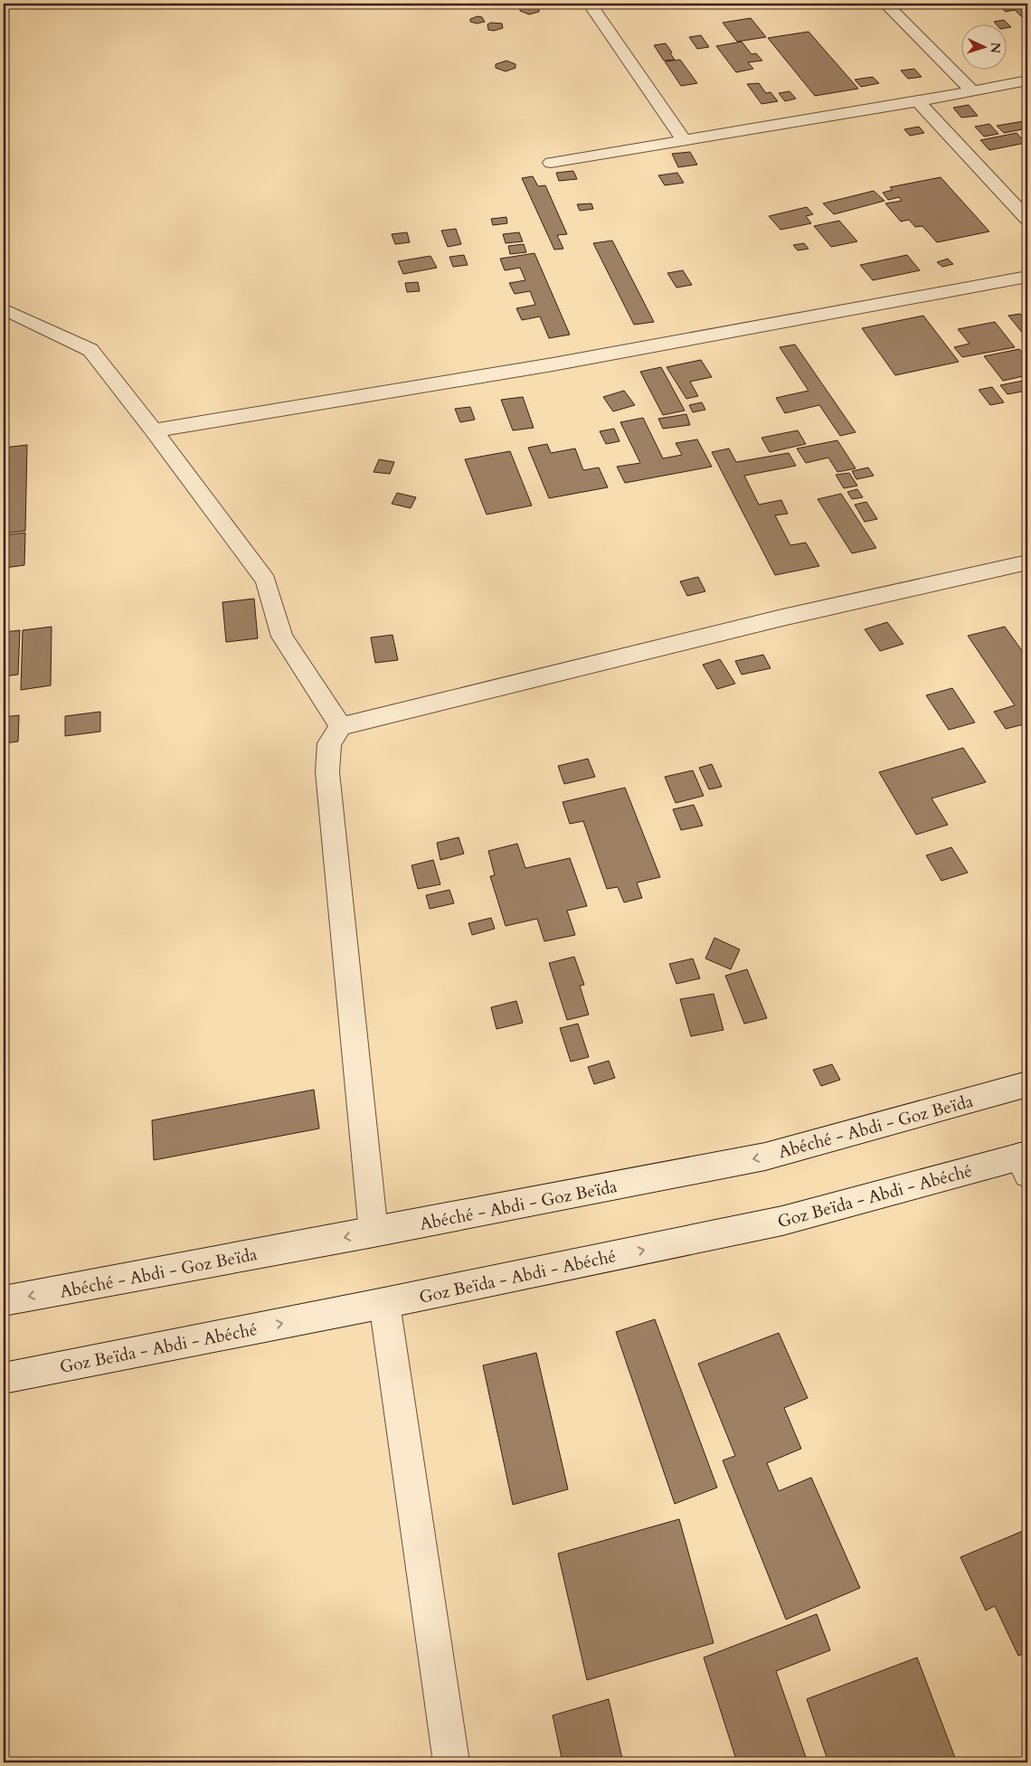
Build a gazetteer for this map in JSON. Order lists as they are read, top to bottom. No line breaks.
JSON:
{"streets":{"street":["Abéché - Abdi - Goz Beïda","Goz Beïda - Abdi - Abéché"]},"one_way":["Abéché - Abdi - Goz Beïda","Goz Beïda - Abdi - Abéché"],"north":"right"}
